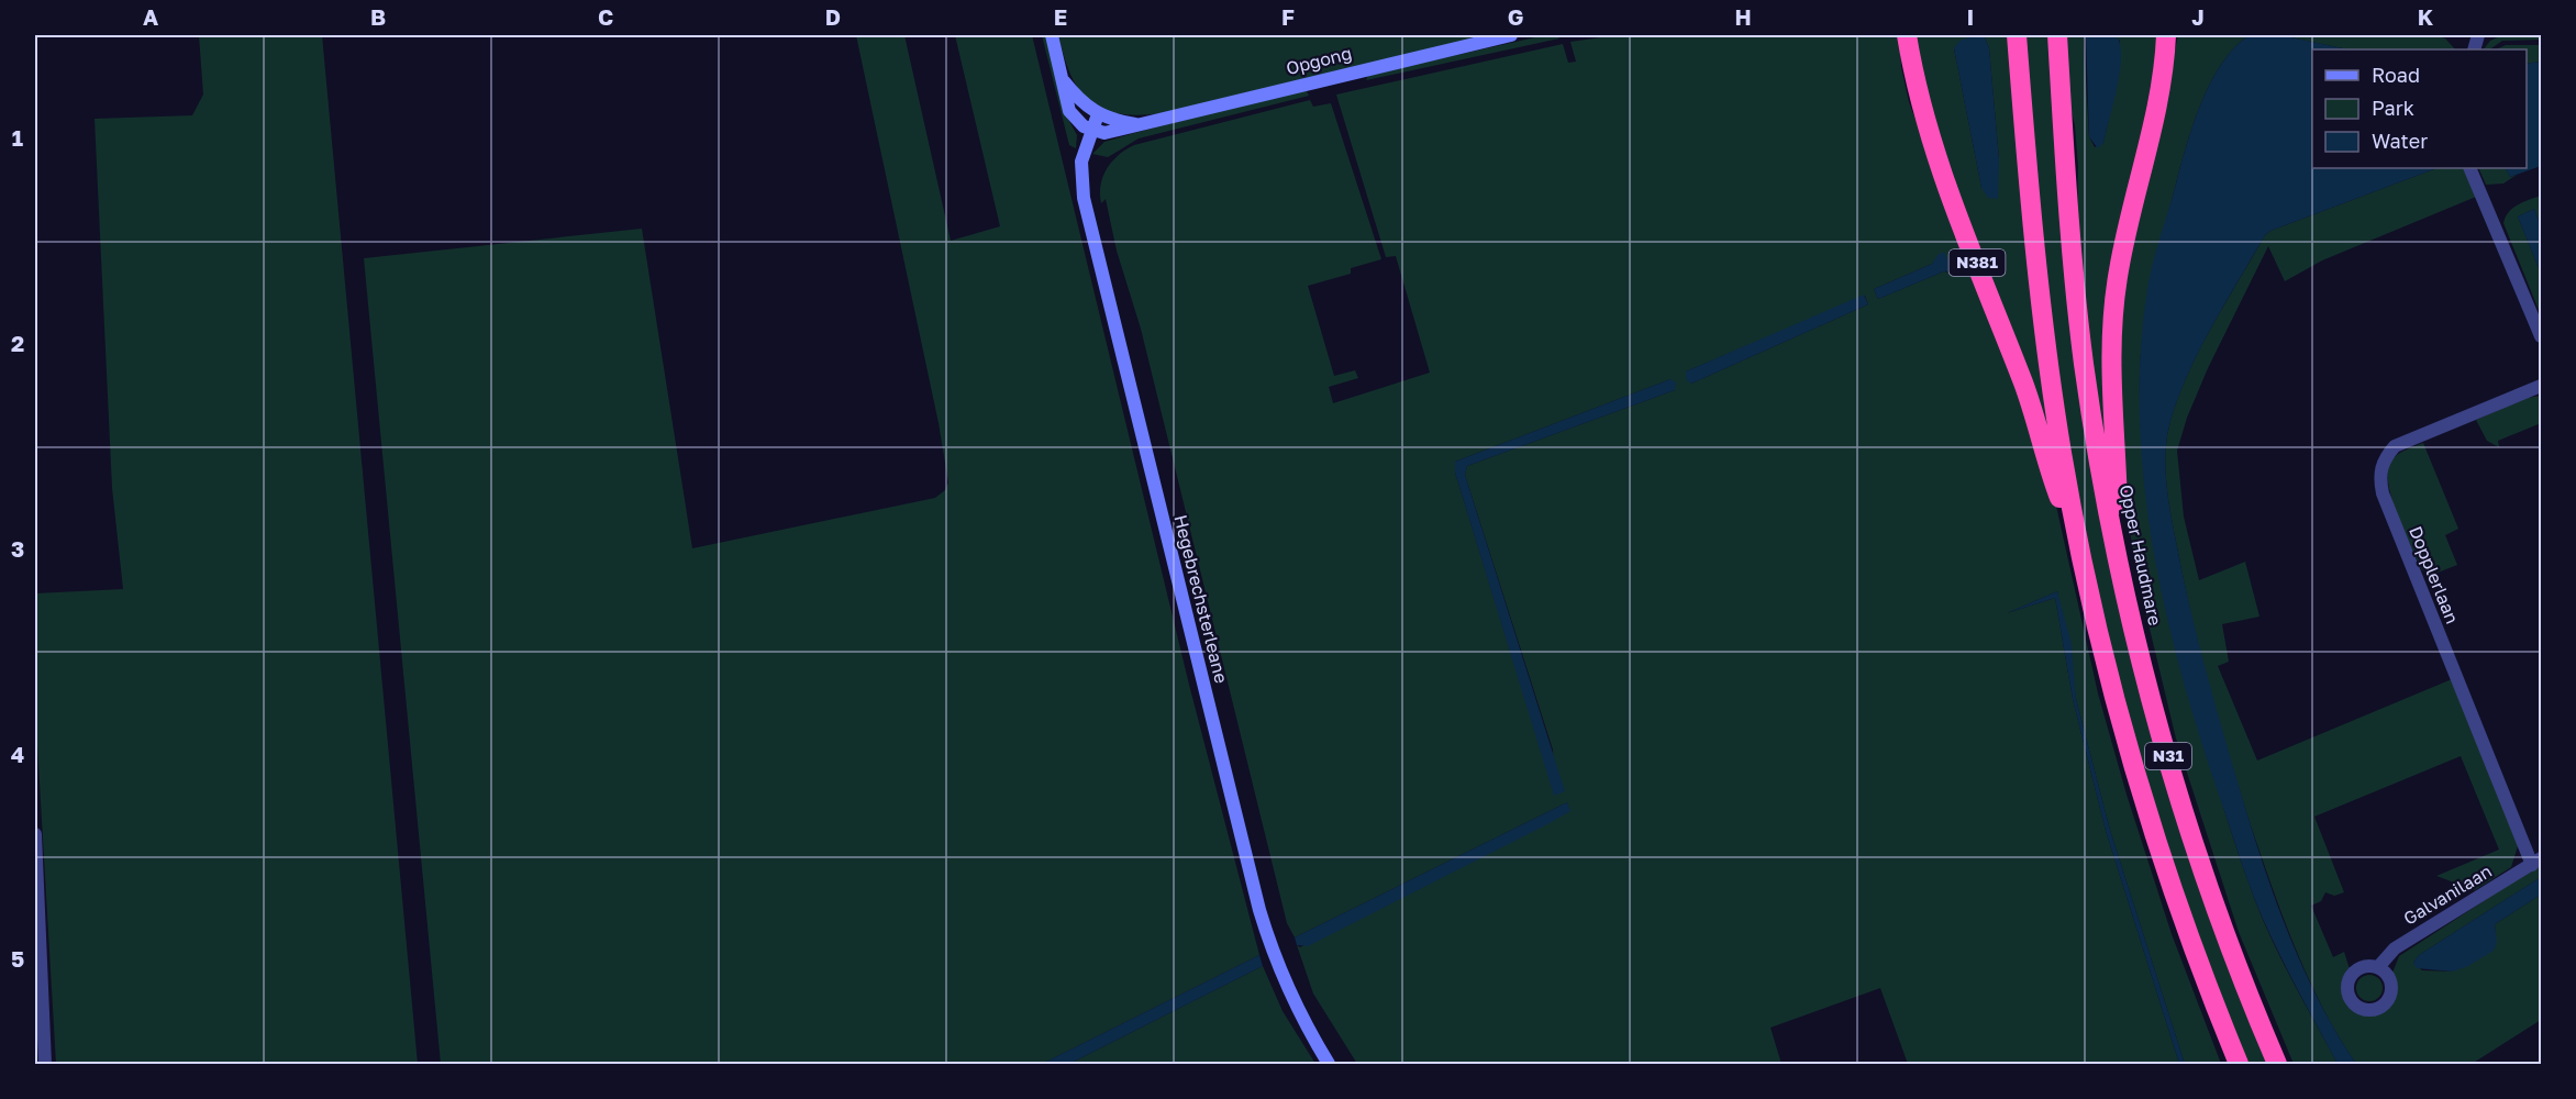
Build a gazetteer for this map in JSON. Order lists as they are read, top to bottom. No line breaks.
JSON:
{"streets":{"highway":["N381","Opper Haudmare","N31"],"street":["Opgong","Dopplerlaan","Hegebrechsterleane","Galvanilaan"]},"crossings":[["Opgong","Hegebrechsterleane"],["N381","N31"],["Dopplerlaan","Galvanilaan"]],"legend":["Road","Park","Water"],"grid":{"columns":["A","B","C","D","E","F","G","H","I","J","K"],"rows":["1","2","3","4","5"]}}
